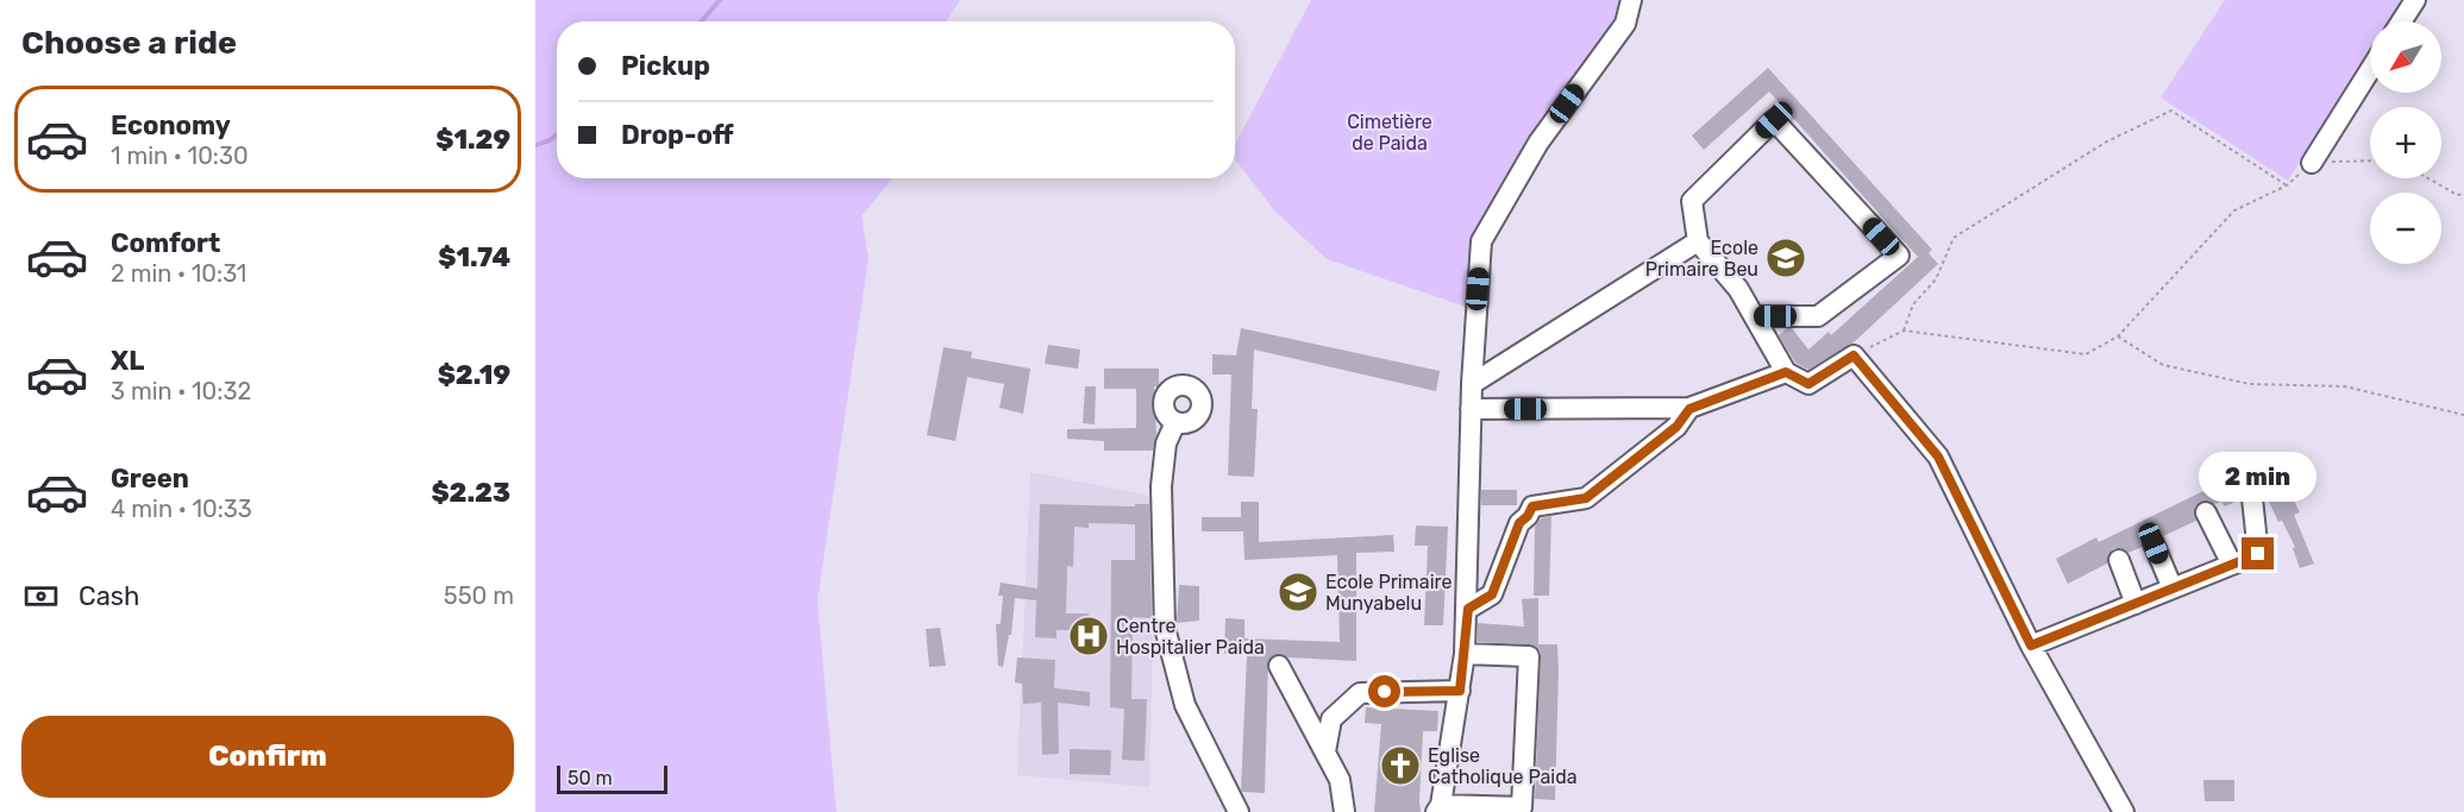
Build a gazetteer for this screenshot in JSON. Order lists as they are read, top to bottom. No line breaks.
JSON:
{"parks":["Cimetière de Paida"],"places":{"school or university":["Ecole Primaire Beu","Ecole Primaire Munyabelu"],"hospital":["Centre Hospitalier Paida"],"church":["Eglise Catholique Paida"]},"scale_bar":"50 m","north":"bottom left","page":{"heading":"Choose a ride","map_buttons":["+","−"],"banner":["Pickup","Drop-off"],"list":[{"name":"Economy","note":"1 min · 10:30","value":"$1.29"},{"name":"Comfort","note":"2 min · 10:31","value":"$1.74"},{"name":"XL","note":"3 min · 10:32","value":"$2.19"},{"name":"Green","note":"4 min · 10:33","value":"$2.23"}],"bubble":"2 min","pay":["Cash","550 m"],"buttons":"Confirm","scale":"50 m"}}
